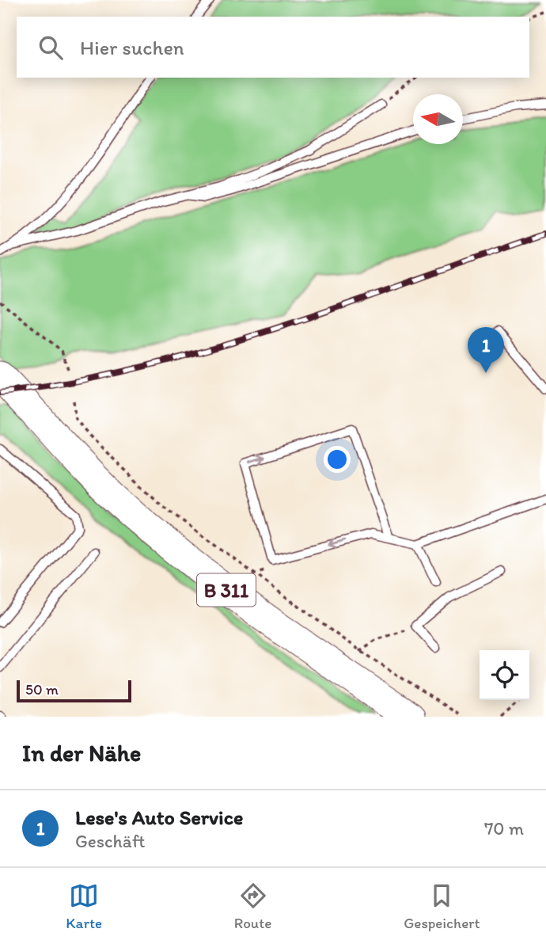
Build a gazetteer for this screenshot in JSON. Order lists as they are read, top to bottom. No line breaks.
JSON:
{"streets":{"main road":["B 311"]},"scale_bar":"50 m","north":"left","page":{"search":"Hier suchen","pins":"1","scale":"50 m","heading":"In der Nähe","list":[{"mark":"1","name":"Lese's Auto Service","note":"Geschäft","value":"70 m"}],"nav":["Karte","Route","Gespeichert"]}}
